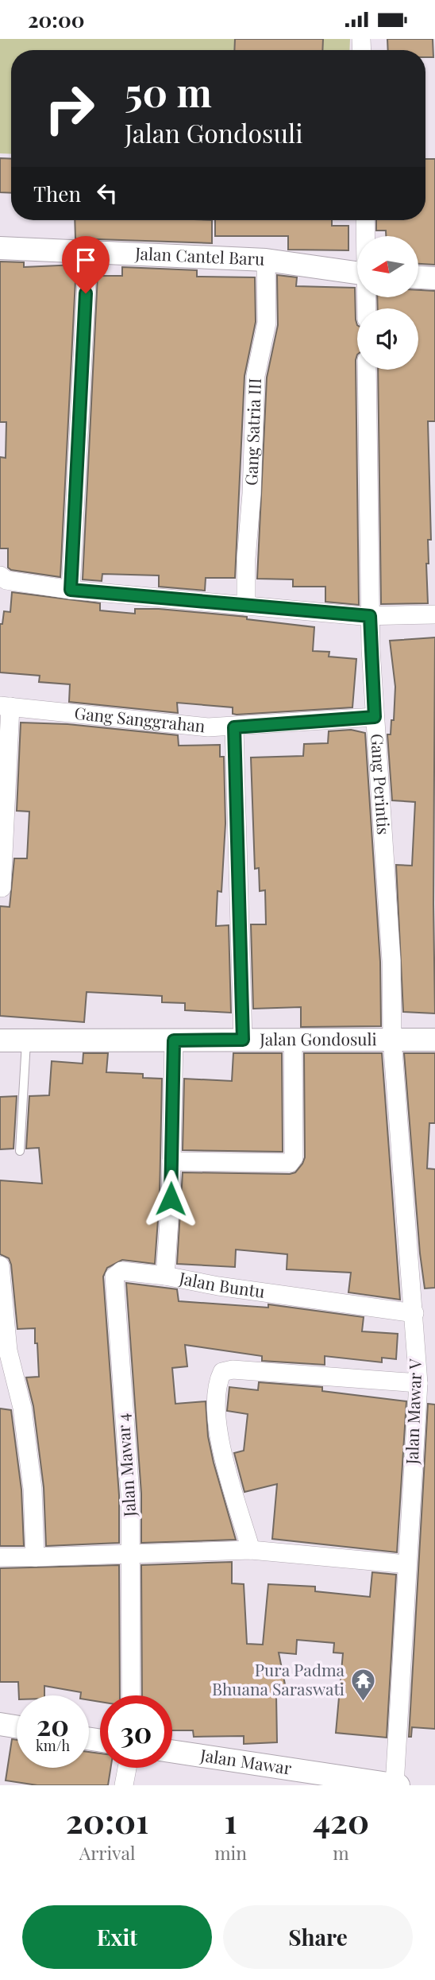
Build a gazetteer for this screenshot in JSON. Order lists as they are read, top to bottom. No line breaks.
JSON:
{"streets":{"street":["Jalan Cantel Baru","Gang Satria III","Gang Sanggrahan","Gang Perintis","Jalan Gondosuli","Jalan Buntu","Jalan Mawar V","Jalan Mawar 4","Jalan Mawar"]},"crossings":[["Jalan Cantel Baru","Gang Satria III"],["Gang Sanggrahan","Gang Perintis"],["Gang Perintis","Jalan Gondosuli"],["Gang Perintis","Jalan Mawar V"],["Jalan Gondosuli","Jalan Buntu"],["Jalan Gondosuli","Jalan Mawar V"],["Jalan Buntu","Jalan Mawar V"],["Jalan Buntu","Jalan Mawar 4"],["Jalan Mawar V","Jalan Mawar"]],"places":{"temple":["Pura Padma Bhuana Saraswati"]},"north":"left","page":{"status":"20:00","turn":["50 m","Jalan Gondosuli"],"then":"Then","speed":"20 km/h","limit":"30","eta":["20:01","Arrival","1","min","420","m"],"buttons":["Exit","Share"]}}
